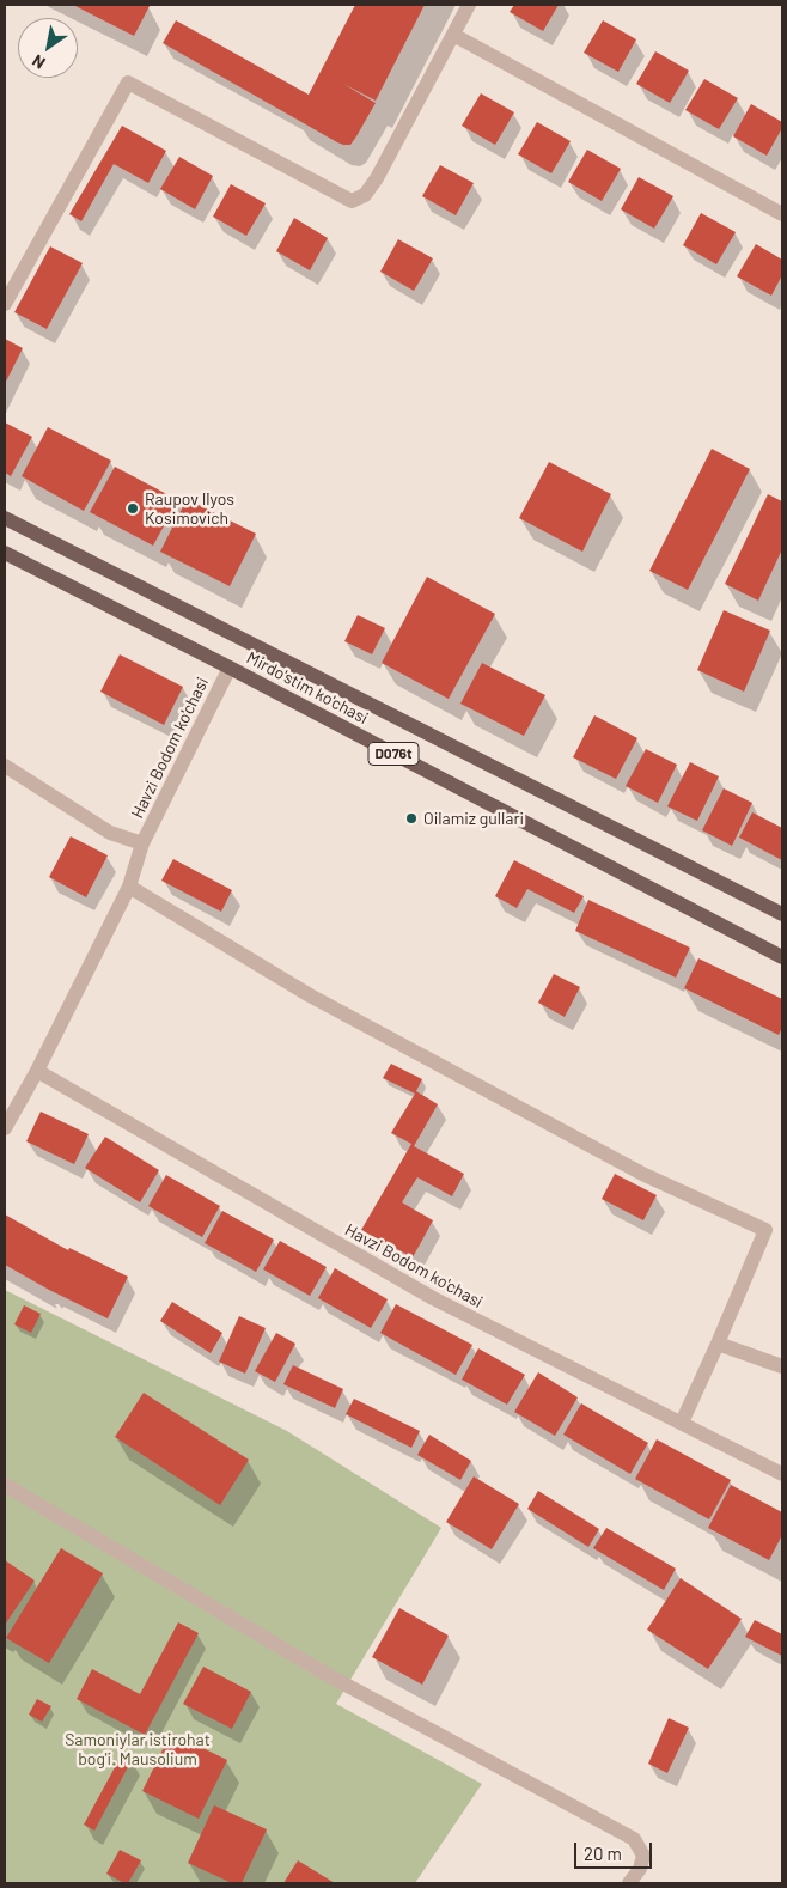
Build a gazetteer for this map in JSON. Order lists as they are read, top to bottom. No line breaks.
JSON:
{"streets":{"main road":["Mirdo'stim ko'chasi","D076t"],"street":["Havzi Bodom ko'chasi"]},"crossings":[["Mirdo'stim ko'chasi","Havzi Bodom ko'chasi"]],"parks":["Samoniylar istirohat bog'i. Mausolium"],"places":["Raupov Ilyos Kosimovich","Oilamiz gullari"],"scale_bar":"20 m","north":"bottom left"}
